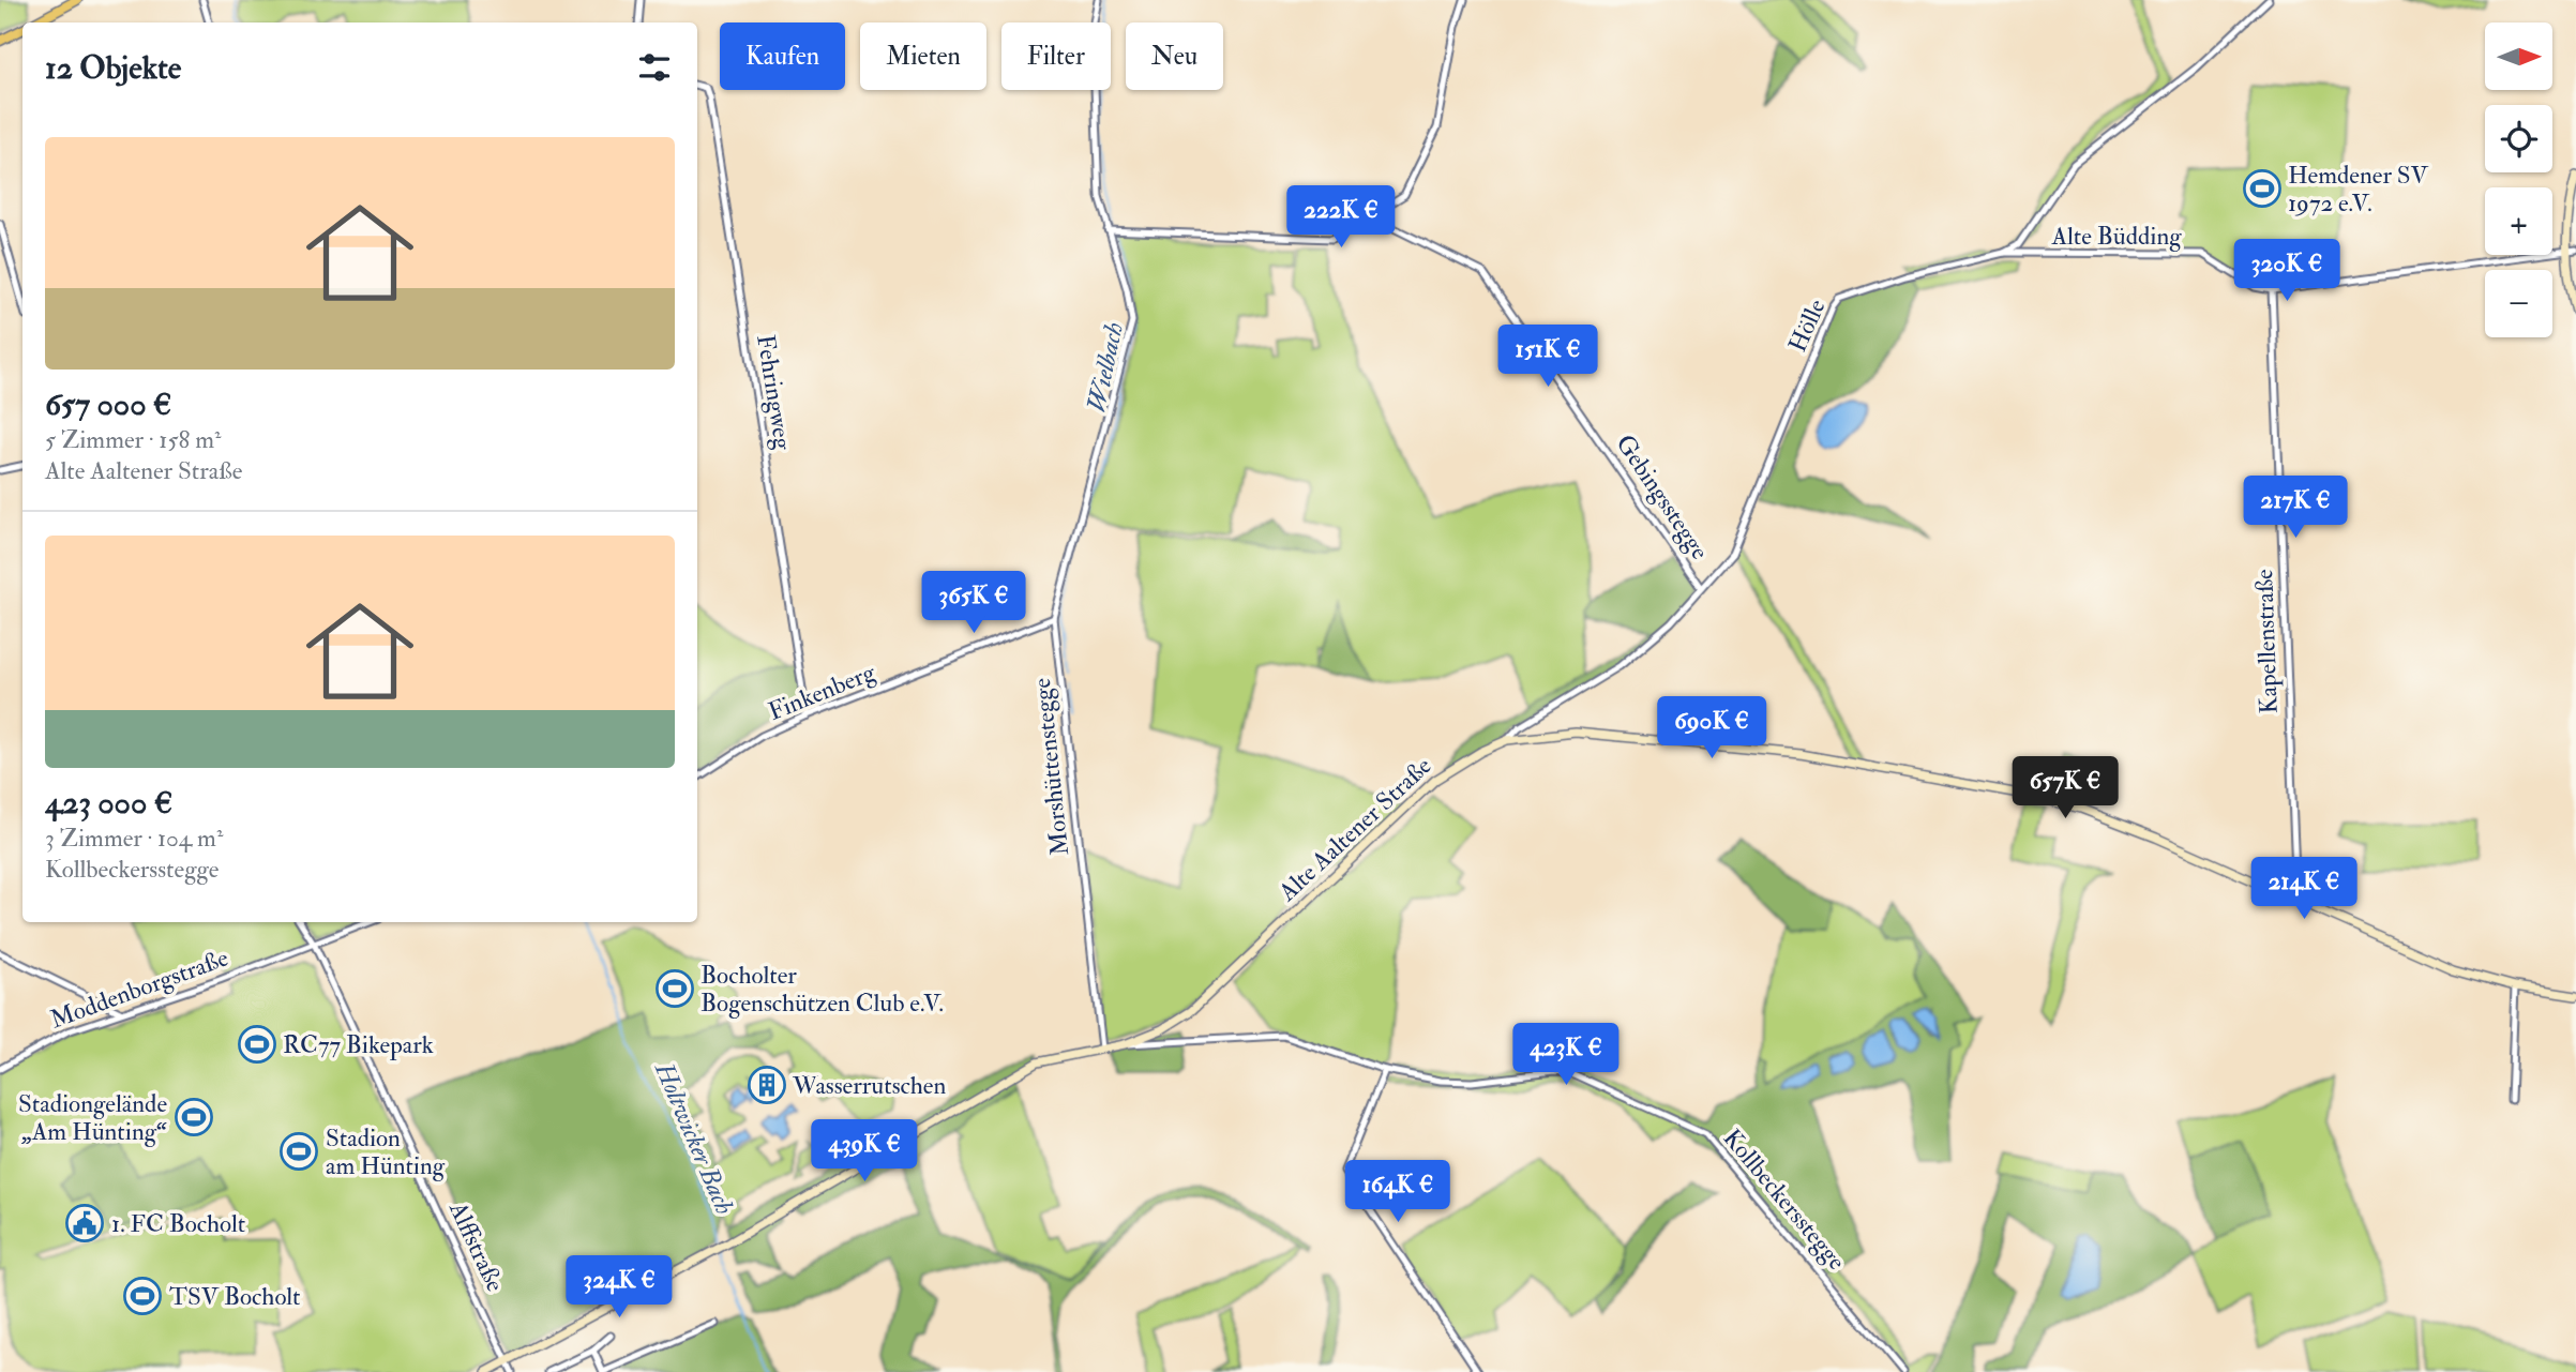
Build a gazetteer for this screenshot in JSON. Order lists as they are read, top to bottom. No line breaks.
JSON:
{"streets":{"street":["Alte Büdding","Hölle","Fehringweg","Gebingsstegge","Kapellenstraße","Finkenberg","Morshüttenstegge","Alte Aaltener Straße","Moddenborgstraße","Kollbeckersstegge","Alffstraße"]},"crossings":[["Alte Büdding","Hölle"],["Alte Büdding","Kapellenstraße"],["Hölle","Gebingsstegge"],["Hölle","Alte Aaltener Straße"],["Fehringweg","Finkenberg"],["Kapellenstraße","Alte Aaltener Straße"],["Finkenberg","Morshüttenstegge"],["Morshüttenstegge","Alte Aaltener Straße"],["Alte Aaltener Straße","Kollbeckersstegge"],["Alte Aaltener Straße","Alffstraße"],["Moddenborgstraße","Alffstraße"]],"water":["Wielbach","Holtwicker Bach"],"places":{"sports":["Hemdener SV 1972 e.V.","Bocholter Bogenschützen Club e.V.","RC77 Bikepark","Stadiongelände „Am Hünting“","Stadion am Hünting","TSV Bocholt"],"building":["Wasserrutschen"],"public building":["1. FC Bocholt"]},"north":"right","page":{"map_buttons":["+","−"],"chip":["Kaufen","Mieten","Filter","Neu"],"heading":"12 Objekte","list":[{"name":"657 000 €","note":"5 Zimmer · 158 m² · Alte Aaltener Straße"},{"name":"423 000 €","note":"3 Zimmer · 104 m² · Kollbeckersstegge"}],"price":["222K €","320K €","151K €","217K €","365K €","690K €","657K €","214K €","423K €","439K €","164K €","324K €"]}}
